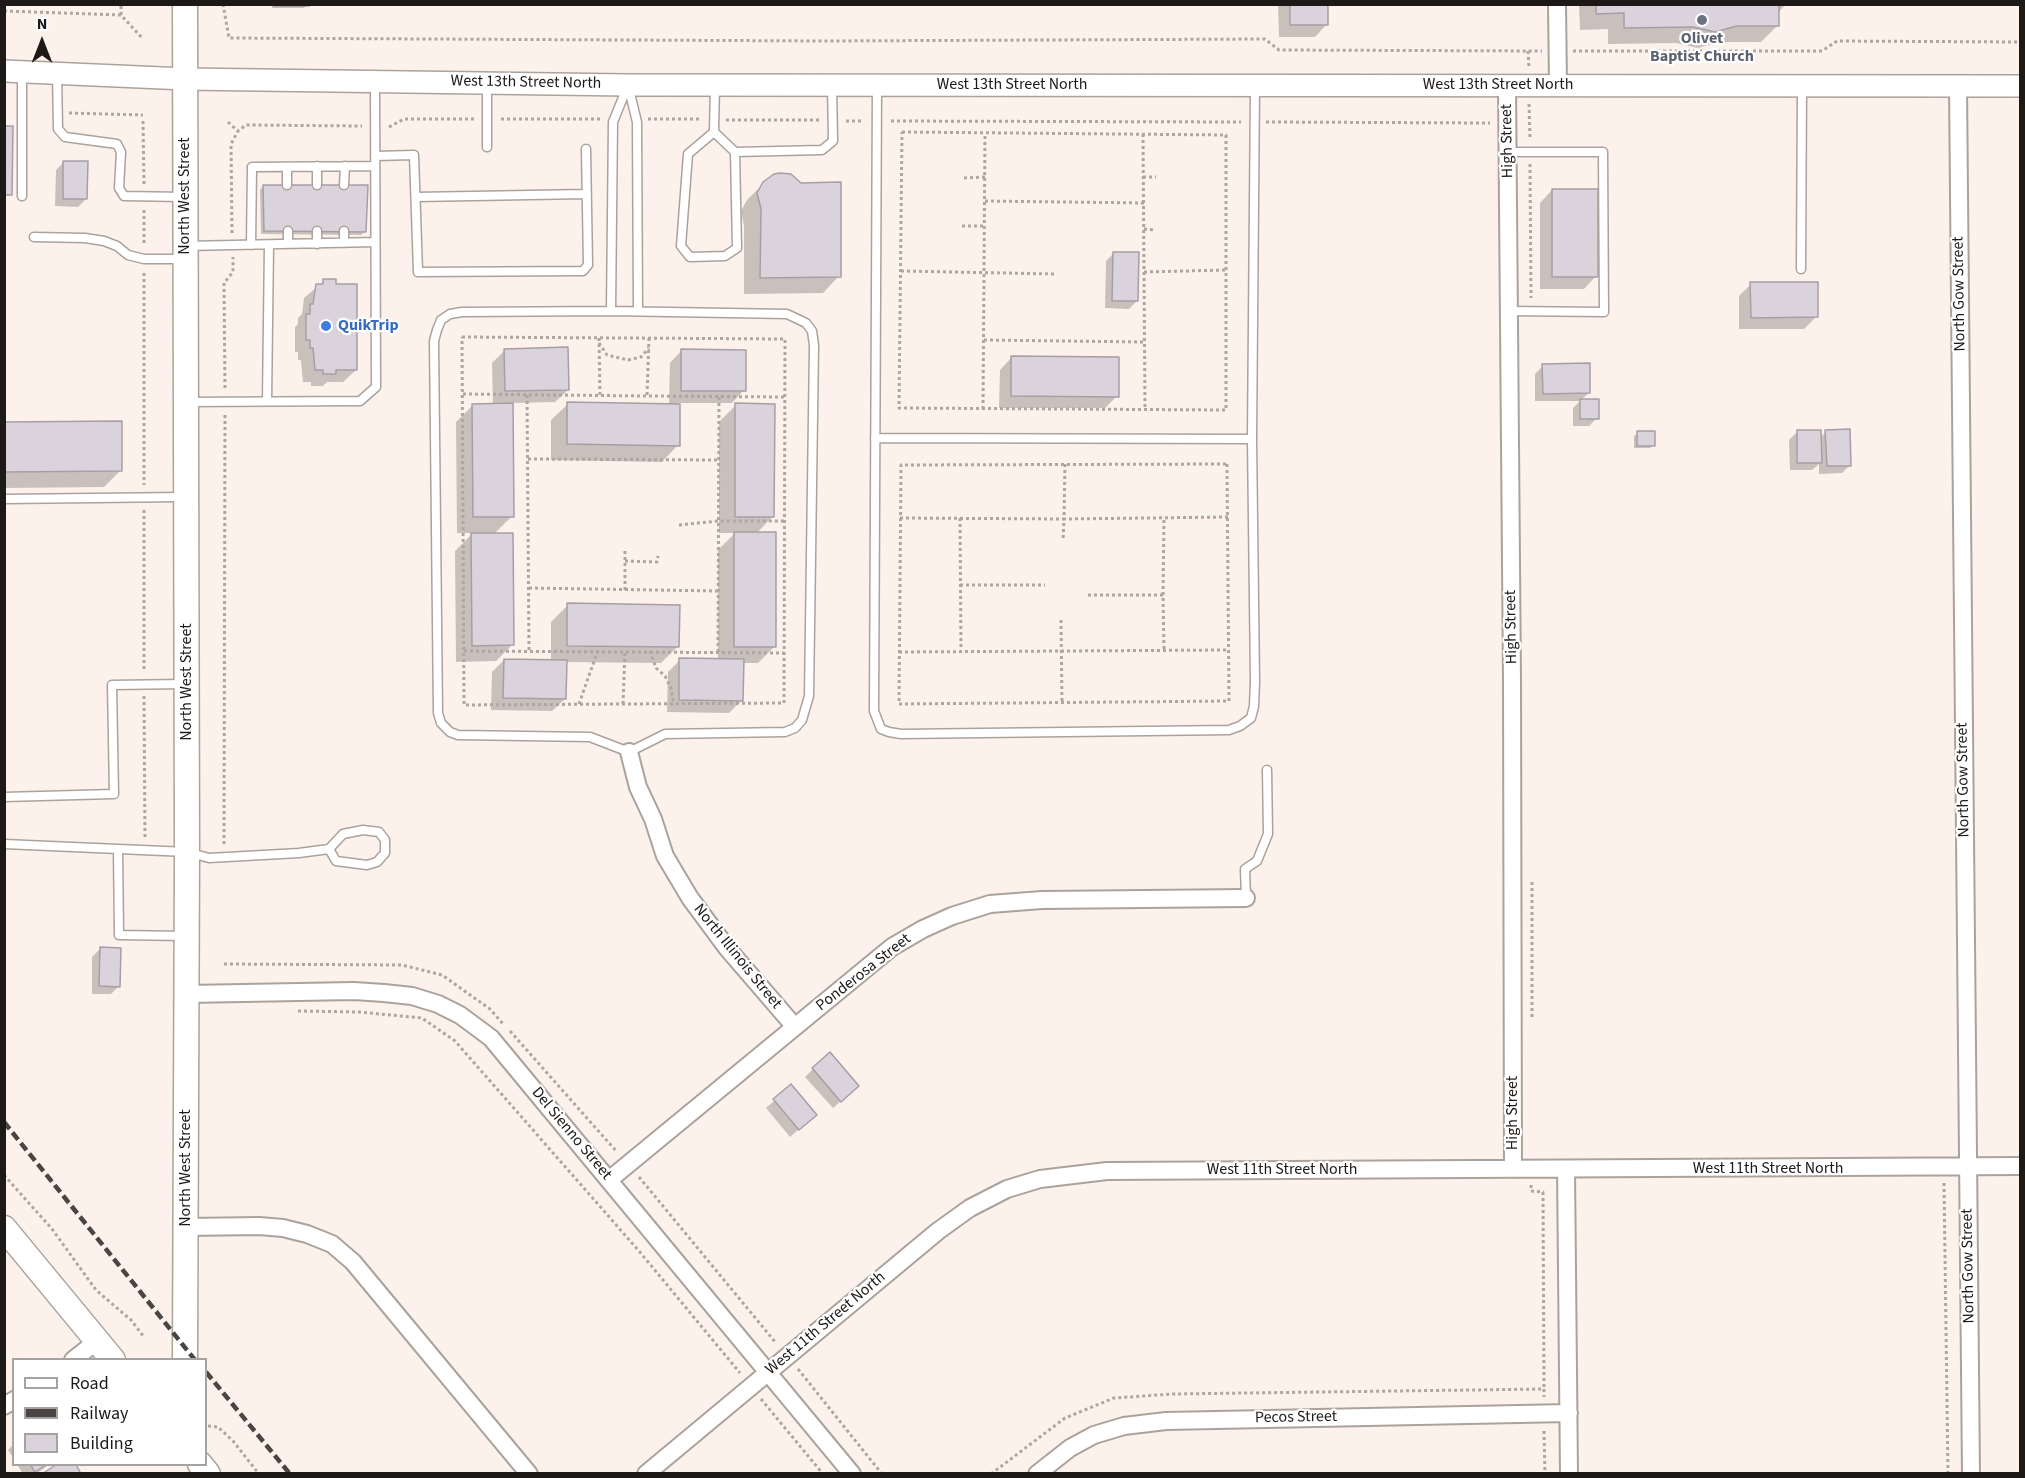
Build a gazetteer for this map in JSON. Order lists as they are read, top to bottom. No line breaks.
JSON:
{"streets":{"main road":["North West Street"],"street":["West 13th Street North","High Street","North Gow Street","North Illinois Street","Ponderosa Street","Del Sienno Street","West 11th Street North","Pecos Street"]},"crossings":[["West 13th Street North","High Street"],["West 13th Street North","North West Street"],["West 13th Street North","North Gow Street"],["High Street","West 11th Street North"],["North West Street","Del Sienno Street"],["North Gow Street","West 11th Street North"],["North Illinois Street","Ponderosa Street"],["Ponderosa Street","Del Sienno Street"],["Del Sienno Street","West 11th Street North"]],"places":["Olivet Baptist Church","QuikTrip"],"legend":["Road","Railway","Building"],"north":"top"}
